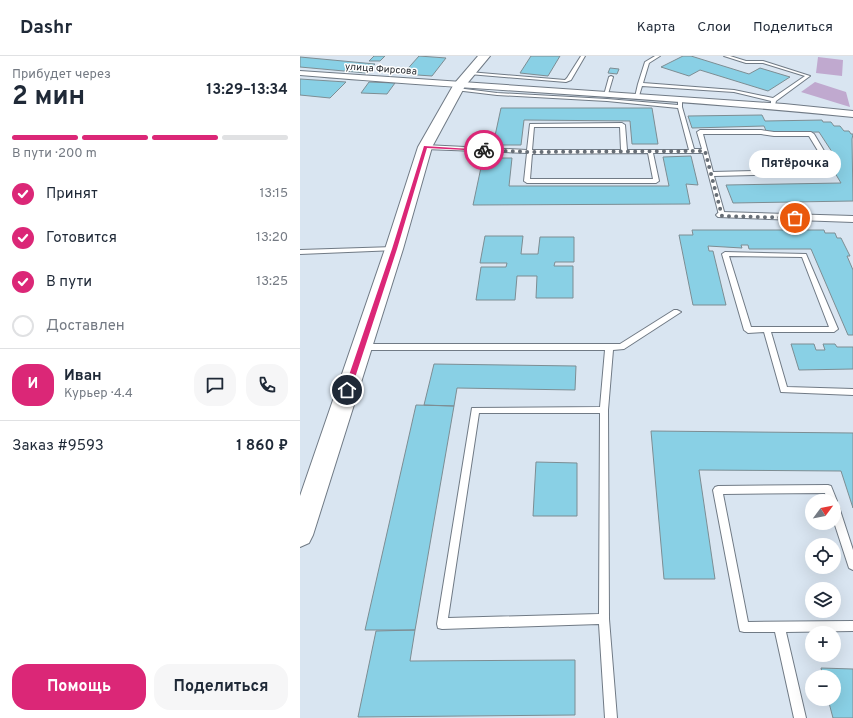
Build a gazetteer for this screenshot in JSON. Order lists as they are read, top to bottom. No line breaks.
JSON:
{"streets":{"street":["улица Фирсова"]},"places":["Пятёрочка"],"north":"top right","page":{"header":"Dashr","nav":["Карта","Слои","Поделиться"],"heading":["2 мин","Прибудет через","13:29–13:34"],"panel":["Иван","Курьер · 4.4","Заказ #9593","1 860 ₽"],"bar":"В пути · 200 m","bubble":"Пятёрочка","list":[["Принят","13:15"],["Готовится","13:20"],["В пути","13:25"],"Доставлен"],"round":"И","map_buttons":["+","−"],"buttons":["Помощь","Поделиться"]}}
